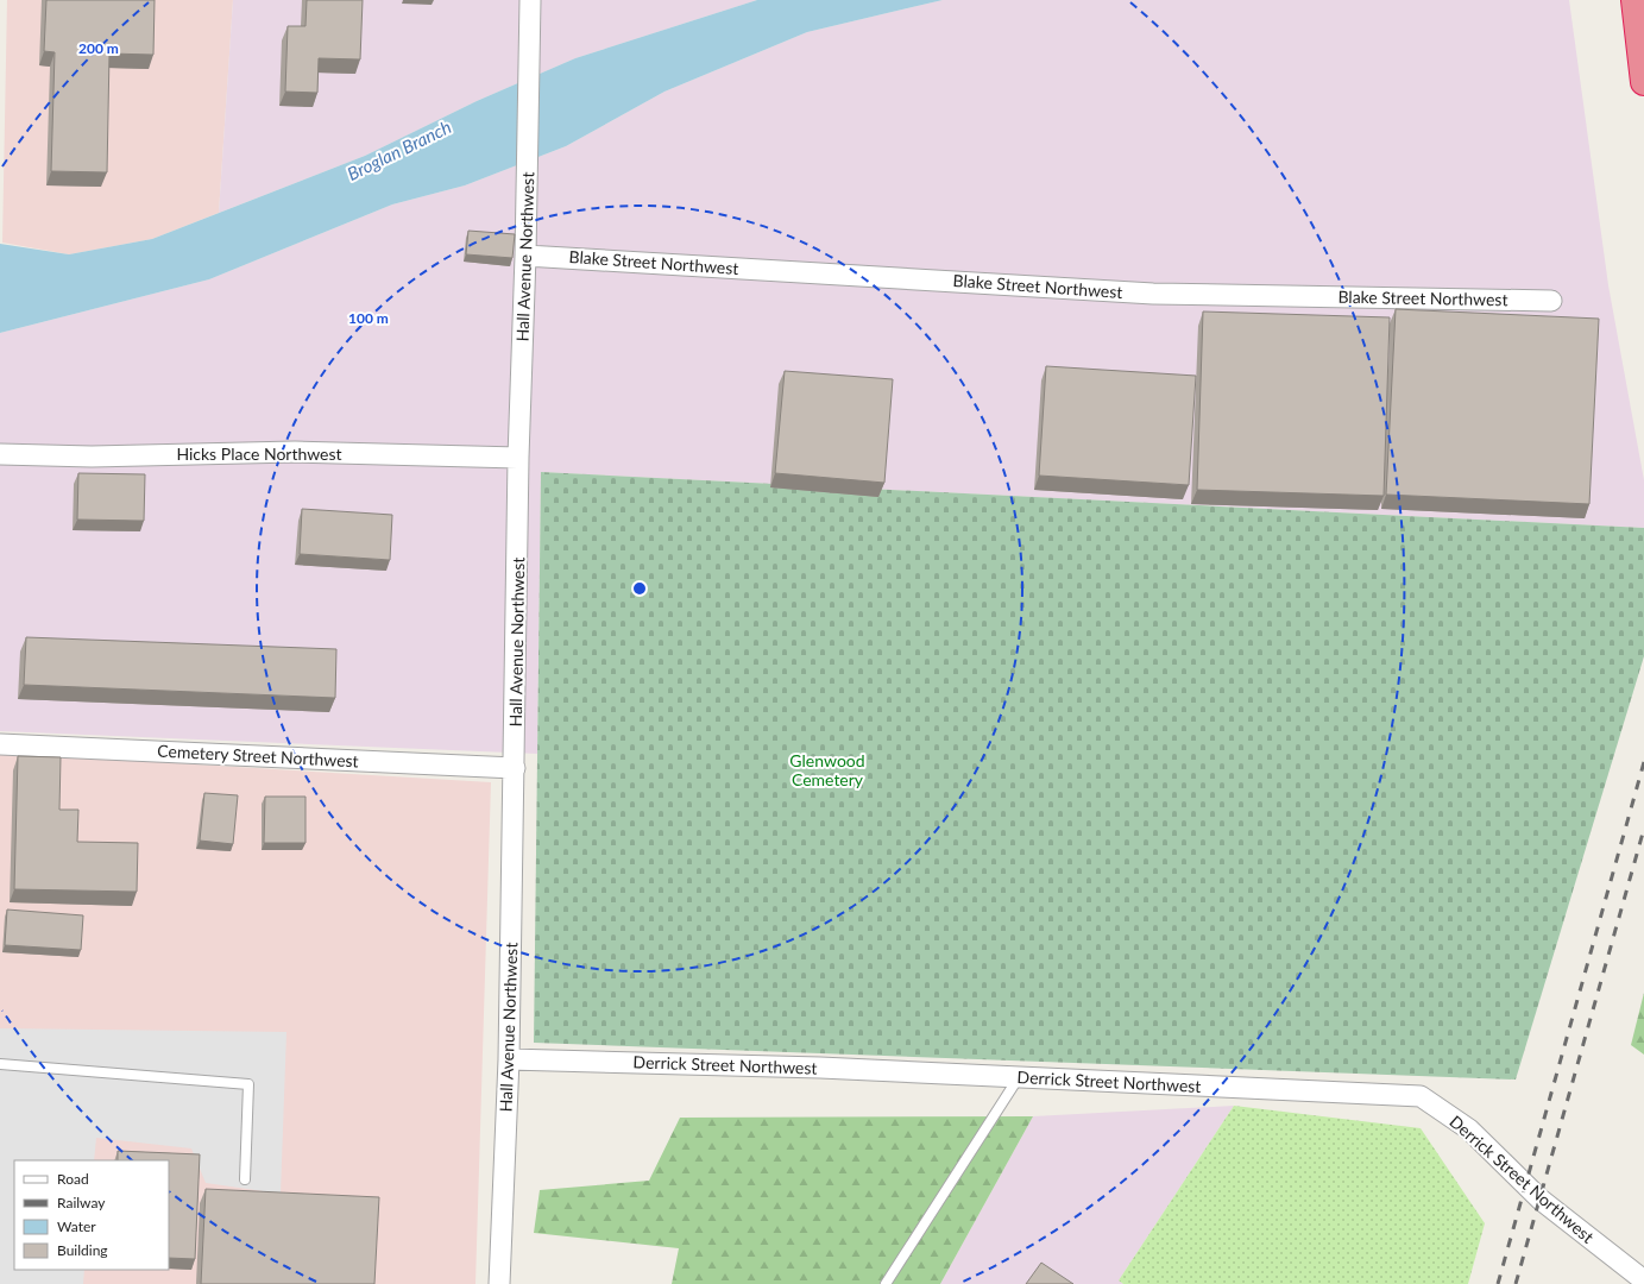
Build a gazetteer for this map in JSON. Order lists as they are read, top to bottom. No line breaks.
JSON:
{"streets":{"street":["Hall Avenue Northwest","Blake Street Northwest","Hicks Place Northwest","Cemetery Street Northwest","Derrick Street Northwest"]},"crossings":[["Hall Avenue Northwest","Blake Street Northwest"],["Hall Avenue Northwest","Hicks Place Northwest"],["Hall Avenue Northwest","Cemetery Street Northwest"],["Hall Avenue Northwest","Derrick Street Northwest"]],"water":["Broglan Branch"],"parks":["Glenwood Cemetery"],"legend":["Road","Railway","Water","Building"],"rings":["200 m","100 m"]}
